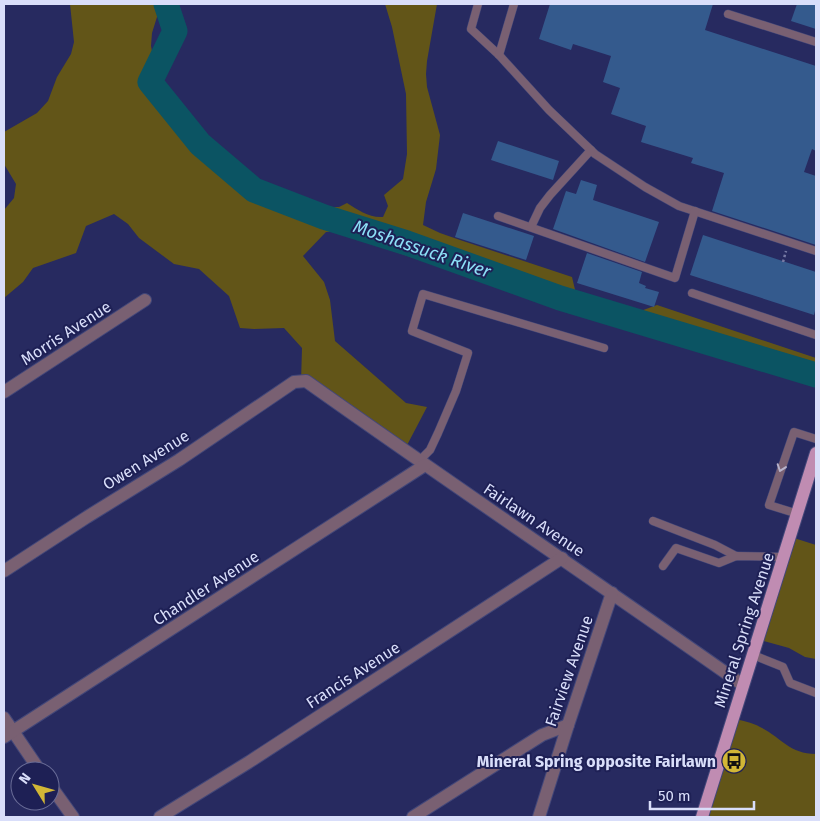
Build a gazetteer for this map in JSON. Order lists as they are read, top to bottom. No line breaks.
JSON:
{"streets":{"main road":["Mineral Spring Avenue"],"street":["Morris Avenue","Owen Avenue","Fairlawn Avenue","Chandler Avenue","Fairview Avenue","Francis Avenue"]},"crossings":[["Owen Avenue","Fairlawn Avenue"],["Fairlawn Avenue","Chandler Avenue"],["Fairlawn Avenue","Mineral Spring Avenue"],["Fairlawn Avenue","Fairview Avenue"],["Fairlawn Avenue","Francis Avenue"]],"water":["Moshassuck River"],"places":{"bus stop":["Mineral Spring opposite Fairlawn"]},"scale_bar":"50 m","north":"top left"}
